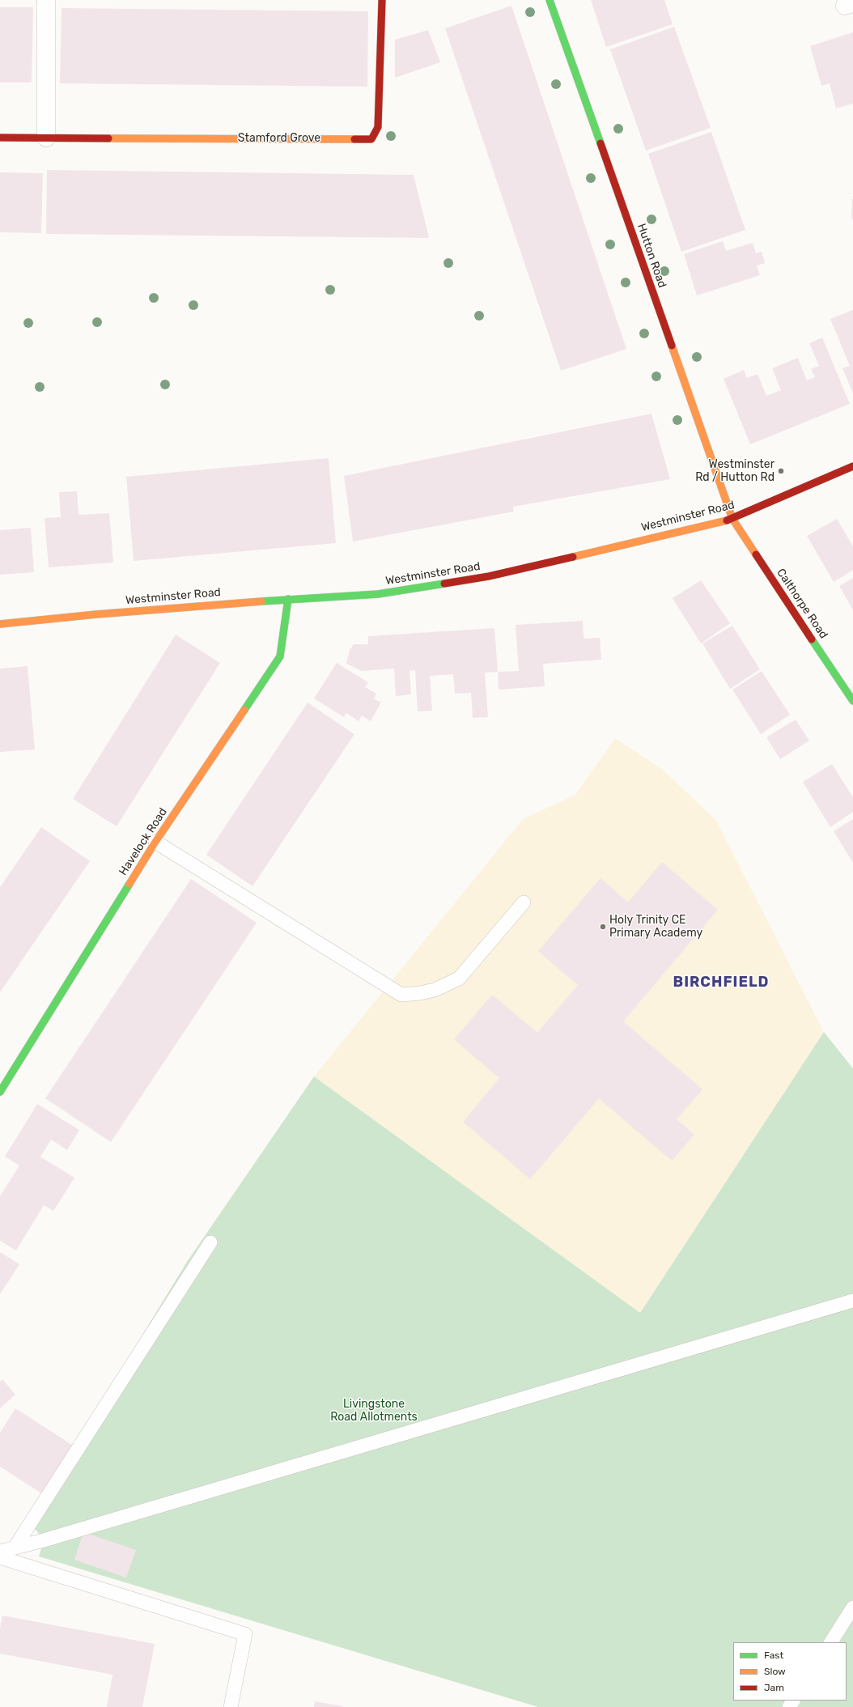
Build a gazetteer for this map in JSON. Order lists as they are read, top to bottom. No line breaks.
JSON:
{"streets":{"street":["Stamford Grove","Hutton Road","Westminster Road","Calthorpe Road","Havelock Road"]},"crossings":[["Hutton Road","Westminster Road"],["Hutton Road","Calthorpe Road"],["Westminster Road","Calthorpe Road"],["Westminster Road","Havelock Road"]],"districts":["BIRCHFIELD"],"parks":["Livingstone Road Allotments"],"places":["Westminster Rd / Hutton Rd","Holy Trinity CE Primary Academy"],"legend":["Fast","Slow","Jam"]}
